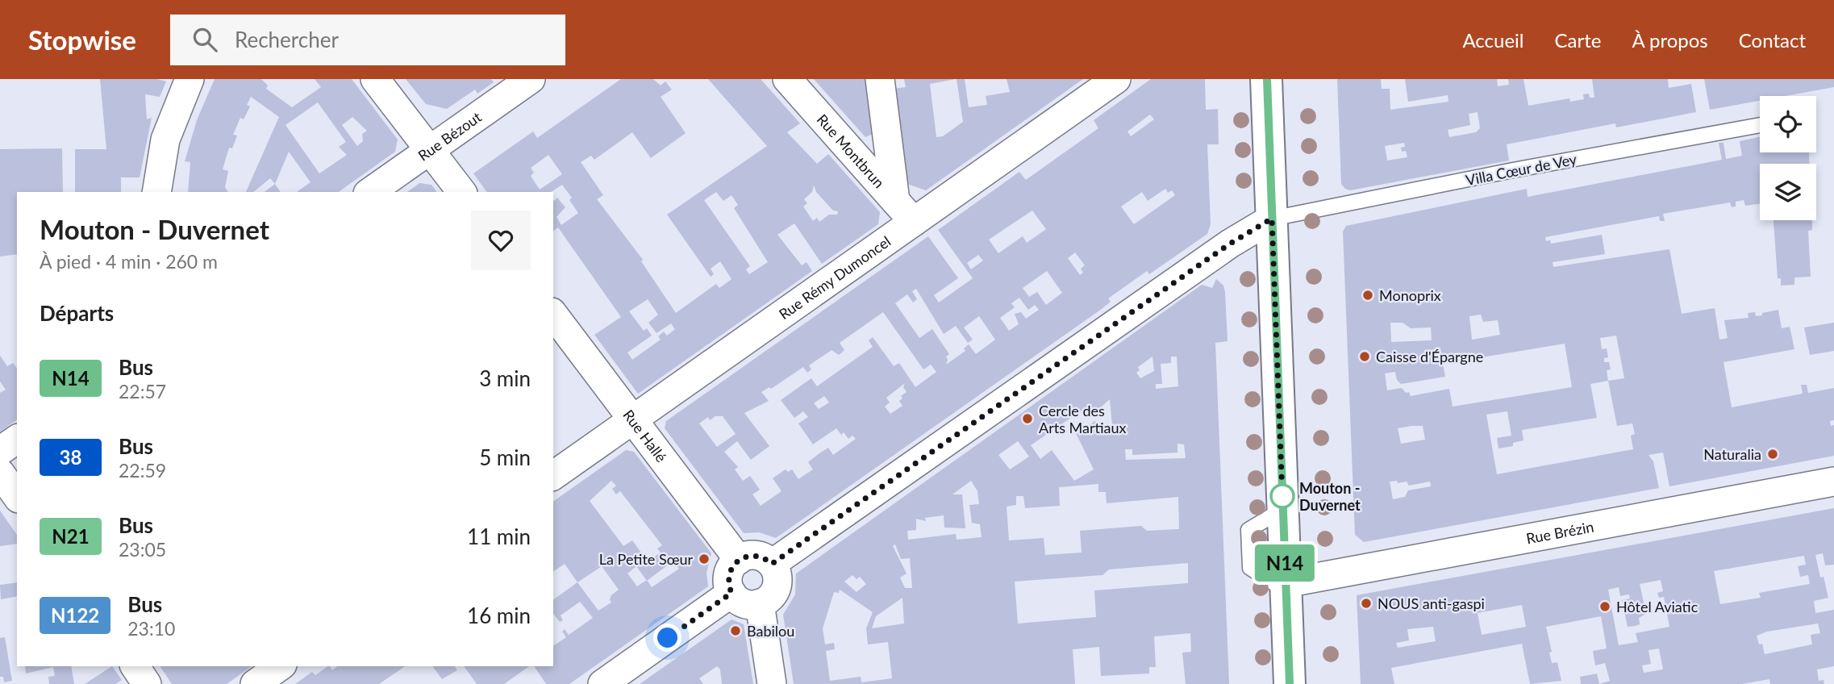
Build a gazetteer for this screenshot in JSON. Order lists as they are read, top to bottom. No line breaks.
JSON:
{"streets":{"street":["Rue Bézout","Rue Montbrun","Rue Rémy Dumoncel","Rue Hallé","Rue Brézin"],"lane":["Villa Cœur de Vey"]},"crossings":[["Rue Montbrun","Rue Rémy Dumoncel"],["Rue Rémy Dumoncel","Rue Hallé"]],"places":["Monoprix","Caisse d'Épargne","Cercle des Arts Martiaux","Naturalia","Mouton - Duvernet","La Petite Sœur","NOUS anti-gaspi","Hôtel Aviatic","Babilou"],"lines":["bus line N14"],"page":{"header":"Stopwise","search":"Rechercher","nav":["Accueil","Carte","À propos","Contact"],"on_map":"N14","heading":[["Mouton - Duvernet","À pied · 4 min · 260 m"],"Départs"],"list":[{"mark":"N14","name":"Bus","note":"22:57","value":"3 min"},{"mark":"38","name":"Bus","note":"22:59","value":"5 min"},{"mark":"N21","name":"Bus","note":"23:05","value":"11 min"},{"mark":"N122","name":"Bus","note":"23:10","value":"16 min"}]}}
